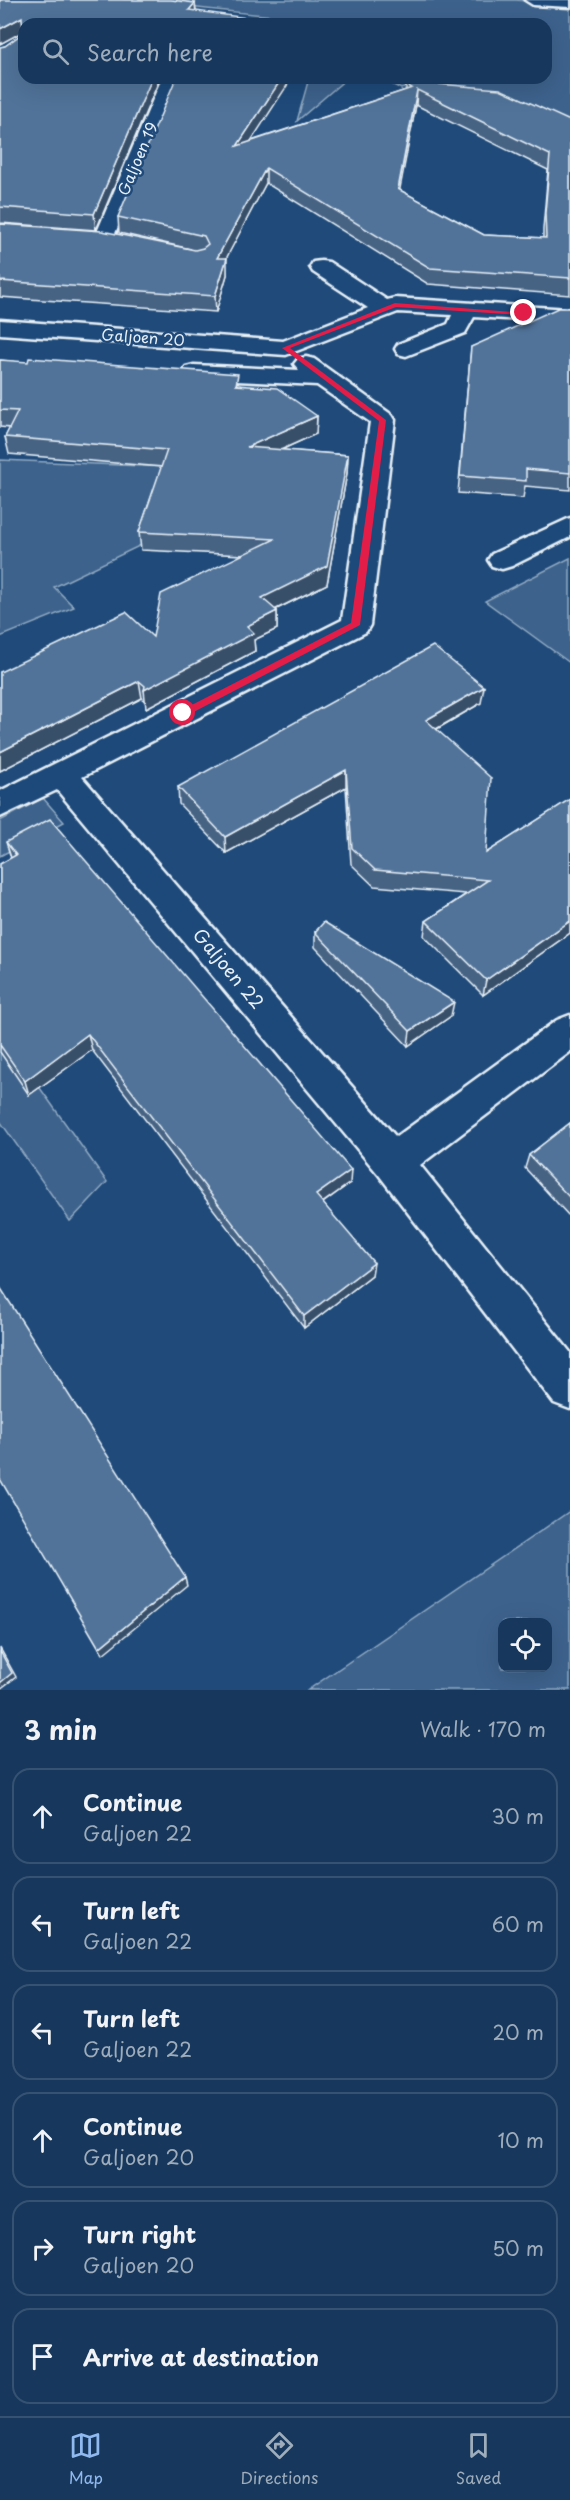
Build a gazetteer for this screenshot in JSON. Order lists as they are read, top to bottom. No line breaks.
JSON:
{"streets":{"street":["Galjoen 19","Galjoen 20","Galjoen 22"]},"page":{"search":"Search here","heading":["3 min","Walk · 170 m"],"list":[["Continue","Galjoen 22","30 m"],["Turn left","Galjoen 22","60 m"],["Turn left","Galjoen 22","20 m"],["Continue","Galjoen 20","10 m"],["Turn right","Galjoen 20","50 m"],"Arrive at destination"],"nav":["Map","Directions","Saved"]}}
